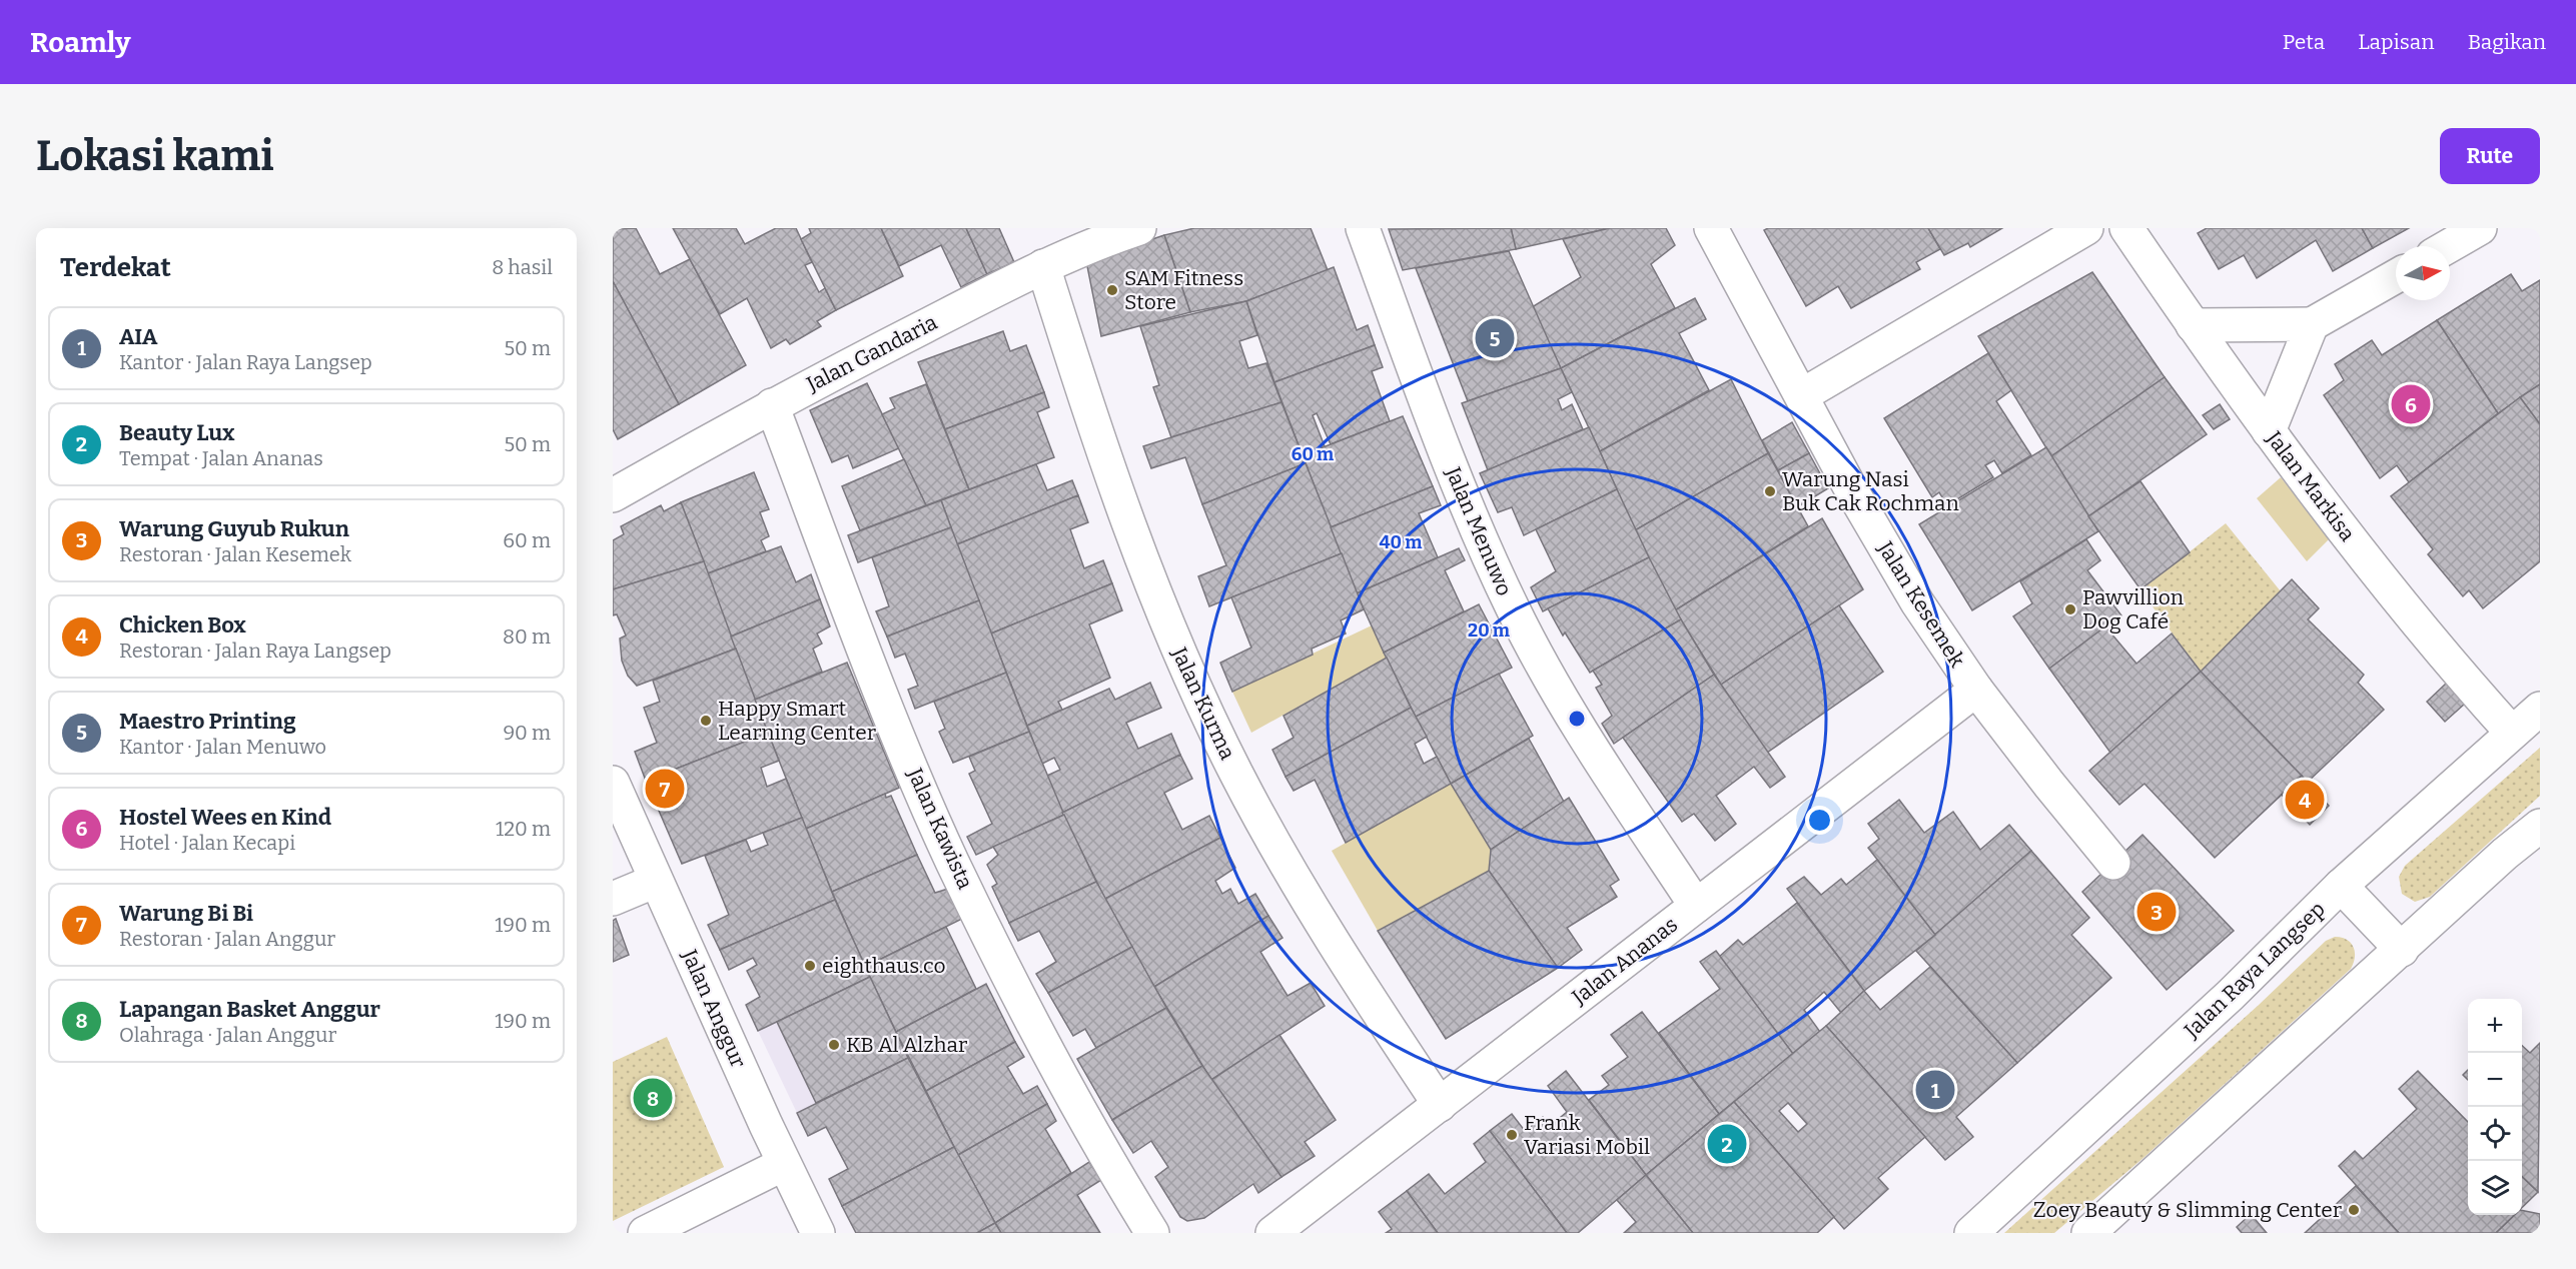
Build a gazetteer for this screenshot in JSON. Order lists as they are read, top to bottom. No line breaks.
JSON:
{"streets":{"street":["Jalan Gandaria","Jalan Markisa","Jalan Menuwo","Jalan Kesemek","Jalan Kurma","Jalan Kawista","Jalan Ananas","Jalan Raya Langsep","Jalan Anggur"]},"crossings":[["Jalan Gandaria","Jalan Kurma"],["Jalan Gandaria","Jalan Kawista"],["Jalan Markisa","Jalan Raya Langsep"],["Jalan Menuwo","Jalan Ananas"],["Jalan Kesemek","Jalan Ananas"],["Jalan Kurma","Jalan Ananas"]],"places":["SAM Fitness Store","Warung Nasi Buk Cak Rochman","Pawvillion Dog Café","Happy Smart Learning Center","eighthaus.co","KB Al Alzhar","Frank Variasi Mobil","Zoey Beauty & Slimming Center"],"north":"right","page":{"header":"Roamly","nav":["Peta","Lapisan","Bagikan"],"buttons":"Rute","title":"Lokasi kami","heading":["Terdekat","8 hasil"],"list":[{"mark":"1","name":"AIA","note":"Kantor · Jalan Raya Langsep","value":"50 m"},{"mark":"2","name":"Beauty Lux","note":"Tempat · Jalan Ananas","value":"50 m"},{"mark":"3","name":"Warung Guyub Rukun","note":"Restoran · Jalan Kesemek","value":"60 m"},{"mark":"4","name":"Chicken Box","note":"Restoran · Jalan Raya Langsep","value":"80 m"},{"mark":"5","name":"Maestro Printing","note":"Kantor · Jalan Menuwo","value":"90 m"},{"mark":"6","name":"Hostel Wees en Kind","note":"Hotel · Jalan Kecapi","value":"120 m"},{"mark":"7","name":"Warung Bi Bi","note":"Restoran · Jalan Anggur","value":"190 m"},{"mark":"8","name":"Lapangan Basket Anggur","note":"Olahraga · Jalan Anggur","value":"190 m"}],"pins":["5","6","7","4","3","1","8","2"],"map_buttons":["+","−"]},"rings":["60 m","40 m","20 m"]}
